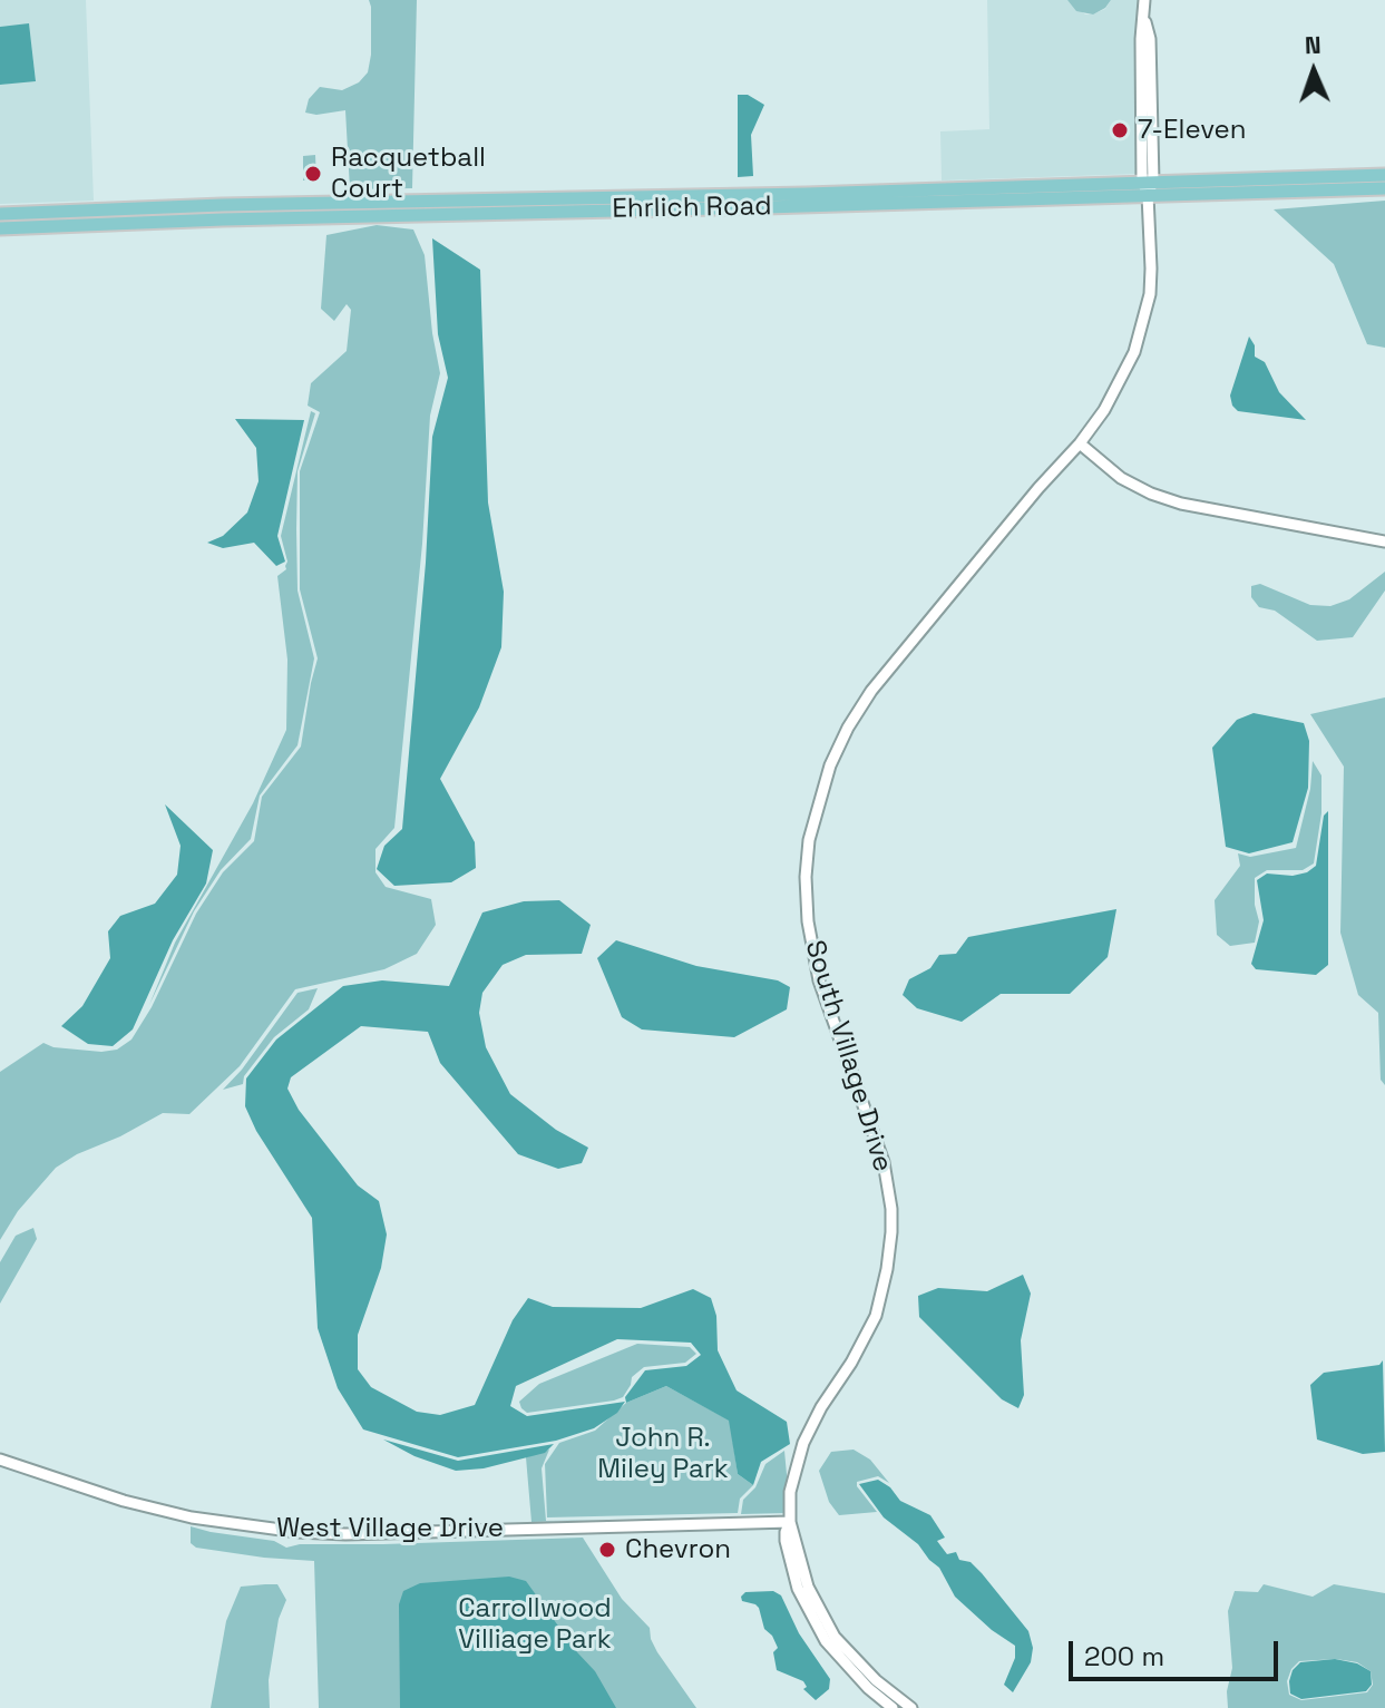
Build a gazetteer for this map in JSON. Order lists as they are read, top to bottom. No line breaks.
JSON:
{"streets":{"main road":["Ehrlich Road"],"street":["South Village Drive","West Village Drive"]},"crossings":[["Ehrlich Road","South Village Drive"],["South Village Drive","West Village Drive"]],"parks":["John R. Miley Park","Carrollwood Villiage Park"],"places":["7-Eleven","Racquetball Court","Chevron"],"scale_bar":"200 m","north":"top"}
